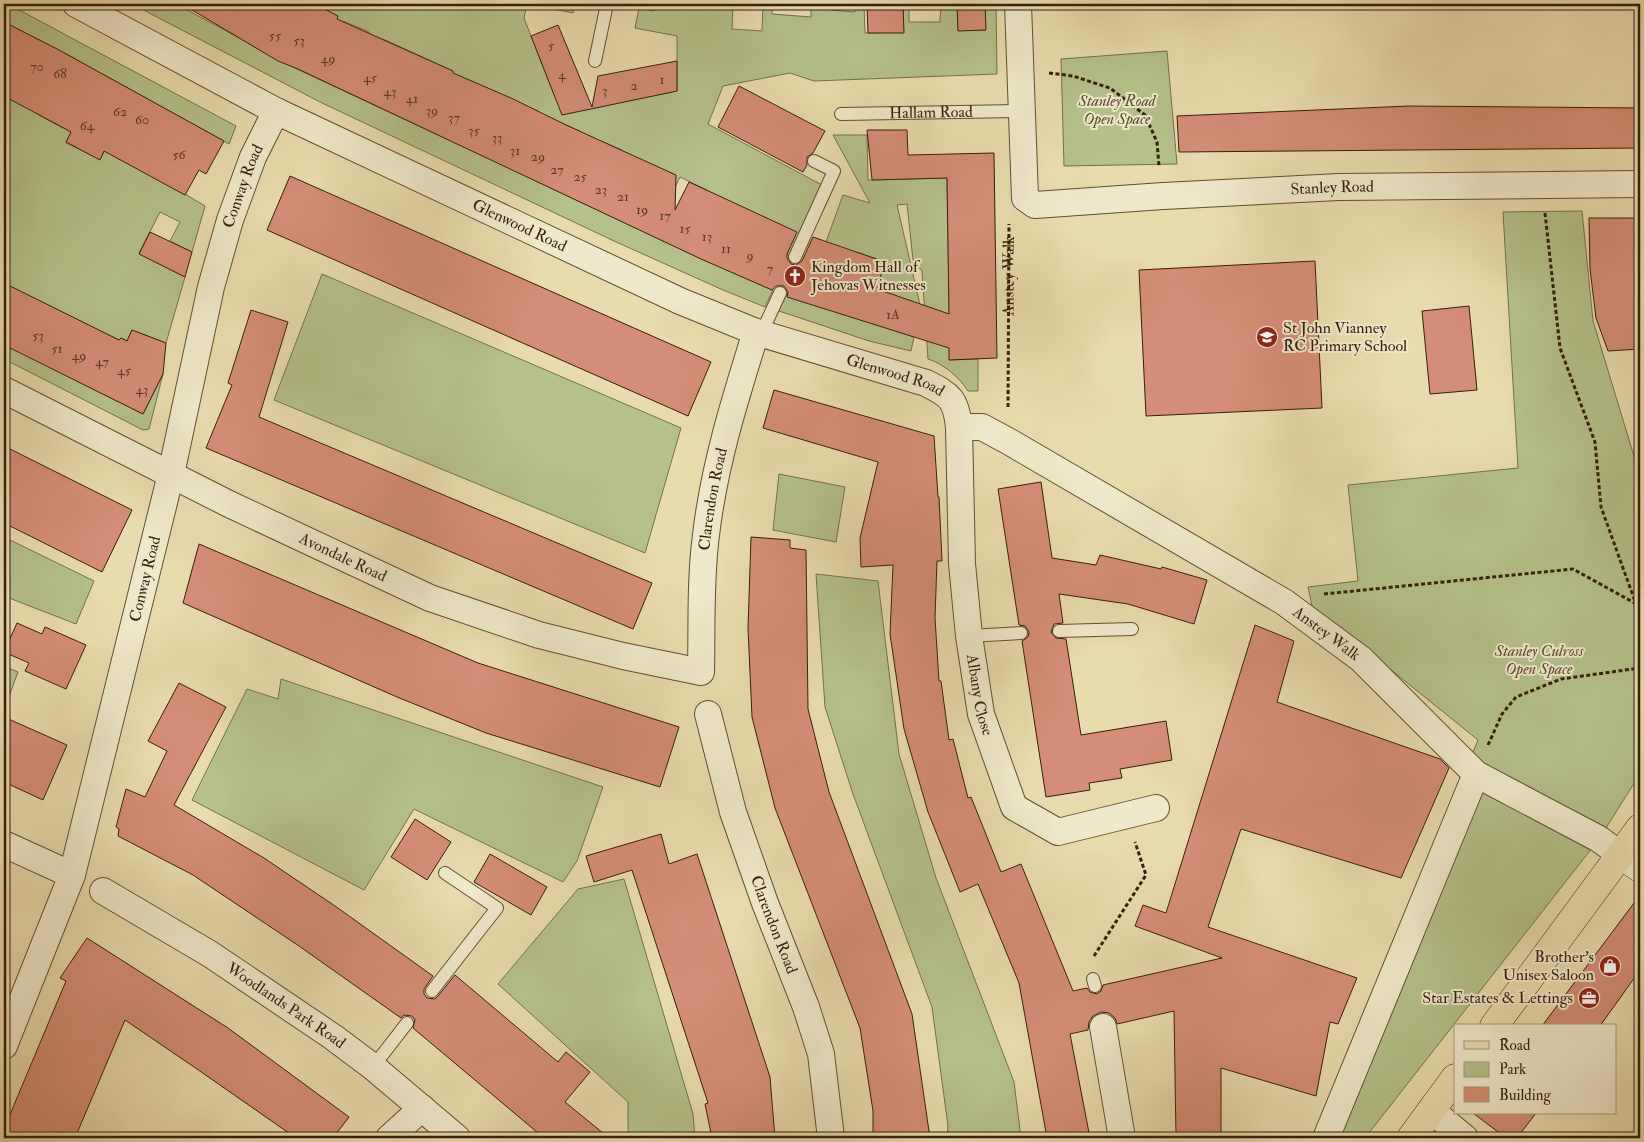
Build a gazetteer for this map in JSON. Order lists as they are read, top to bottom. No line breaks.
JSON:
{"streets":{"street":["Conway Road","Stanley Road","Glenwood Road","Anstey Walk","Clarendon Road","Avondale Road","Albany Close","Woodlands Park Road"],"lane":["Hallam Road"]},"crossings":[["Hallam Road","Stanley Road"],["Conway Road","Glenwood Road"],["Conway Road","Avondale Road"],["Glenwood Road","Anstey Walk"],["Glenwood Road","Clarendon Road"],["Glenwood Road","Albany Close"],["Anstey Walk","Albany Close"],["Clarendon Road","Avondale Road"]],"parks":["Stanley Road Open Space","Stanley Culross Open Space"],"places":{"church":["Kingdom Hall of Jehovas Witnesses"],"school or university":["St John Vianney RC Primary School"],"shop":["Brother's Unisex Saloon"],"office":["Star Estates & Lettings"]},"house_numbers":["55","53","5","49","70","68","4","45","1","2","3","43","41","39","62","37","60","64","35","33","31","56","29","27","25","23","21","19","17","15","13","11","9","7","1A","53","51","49","47","45","43"],"legend":["Road","Park","Building"]}
